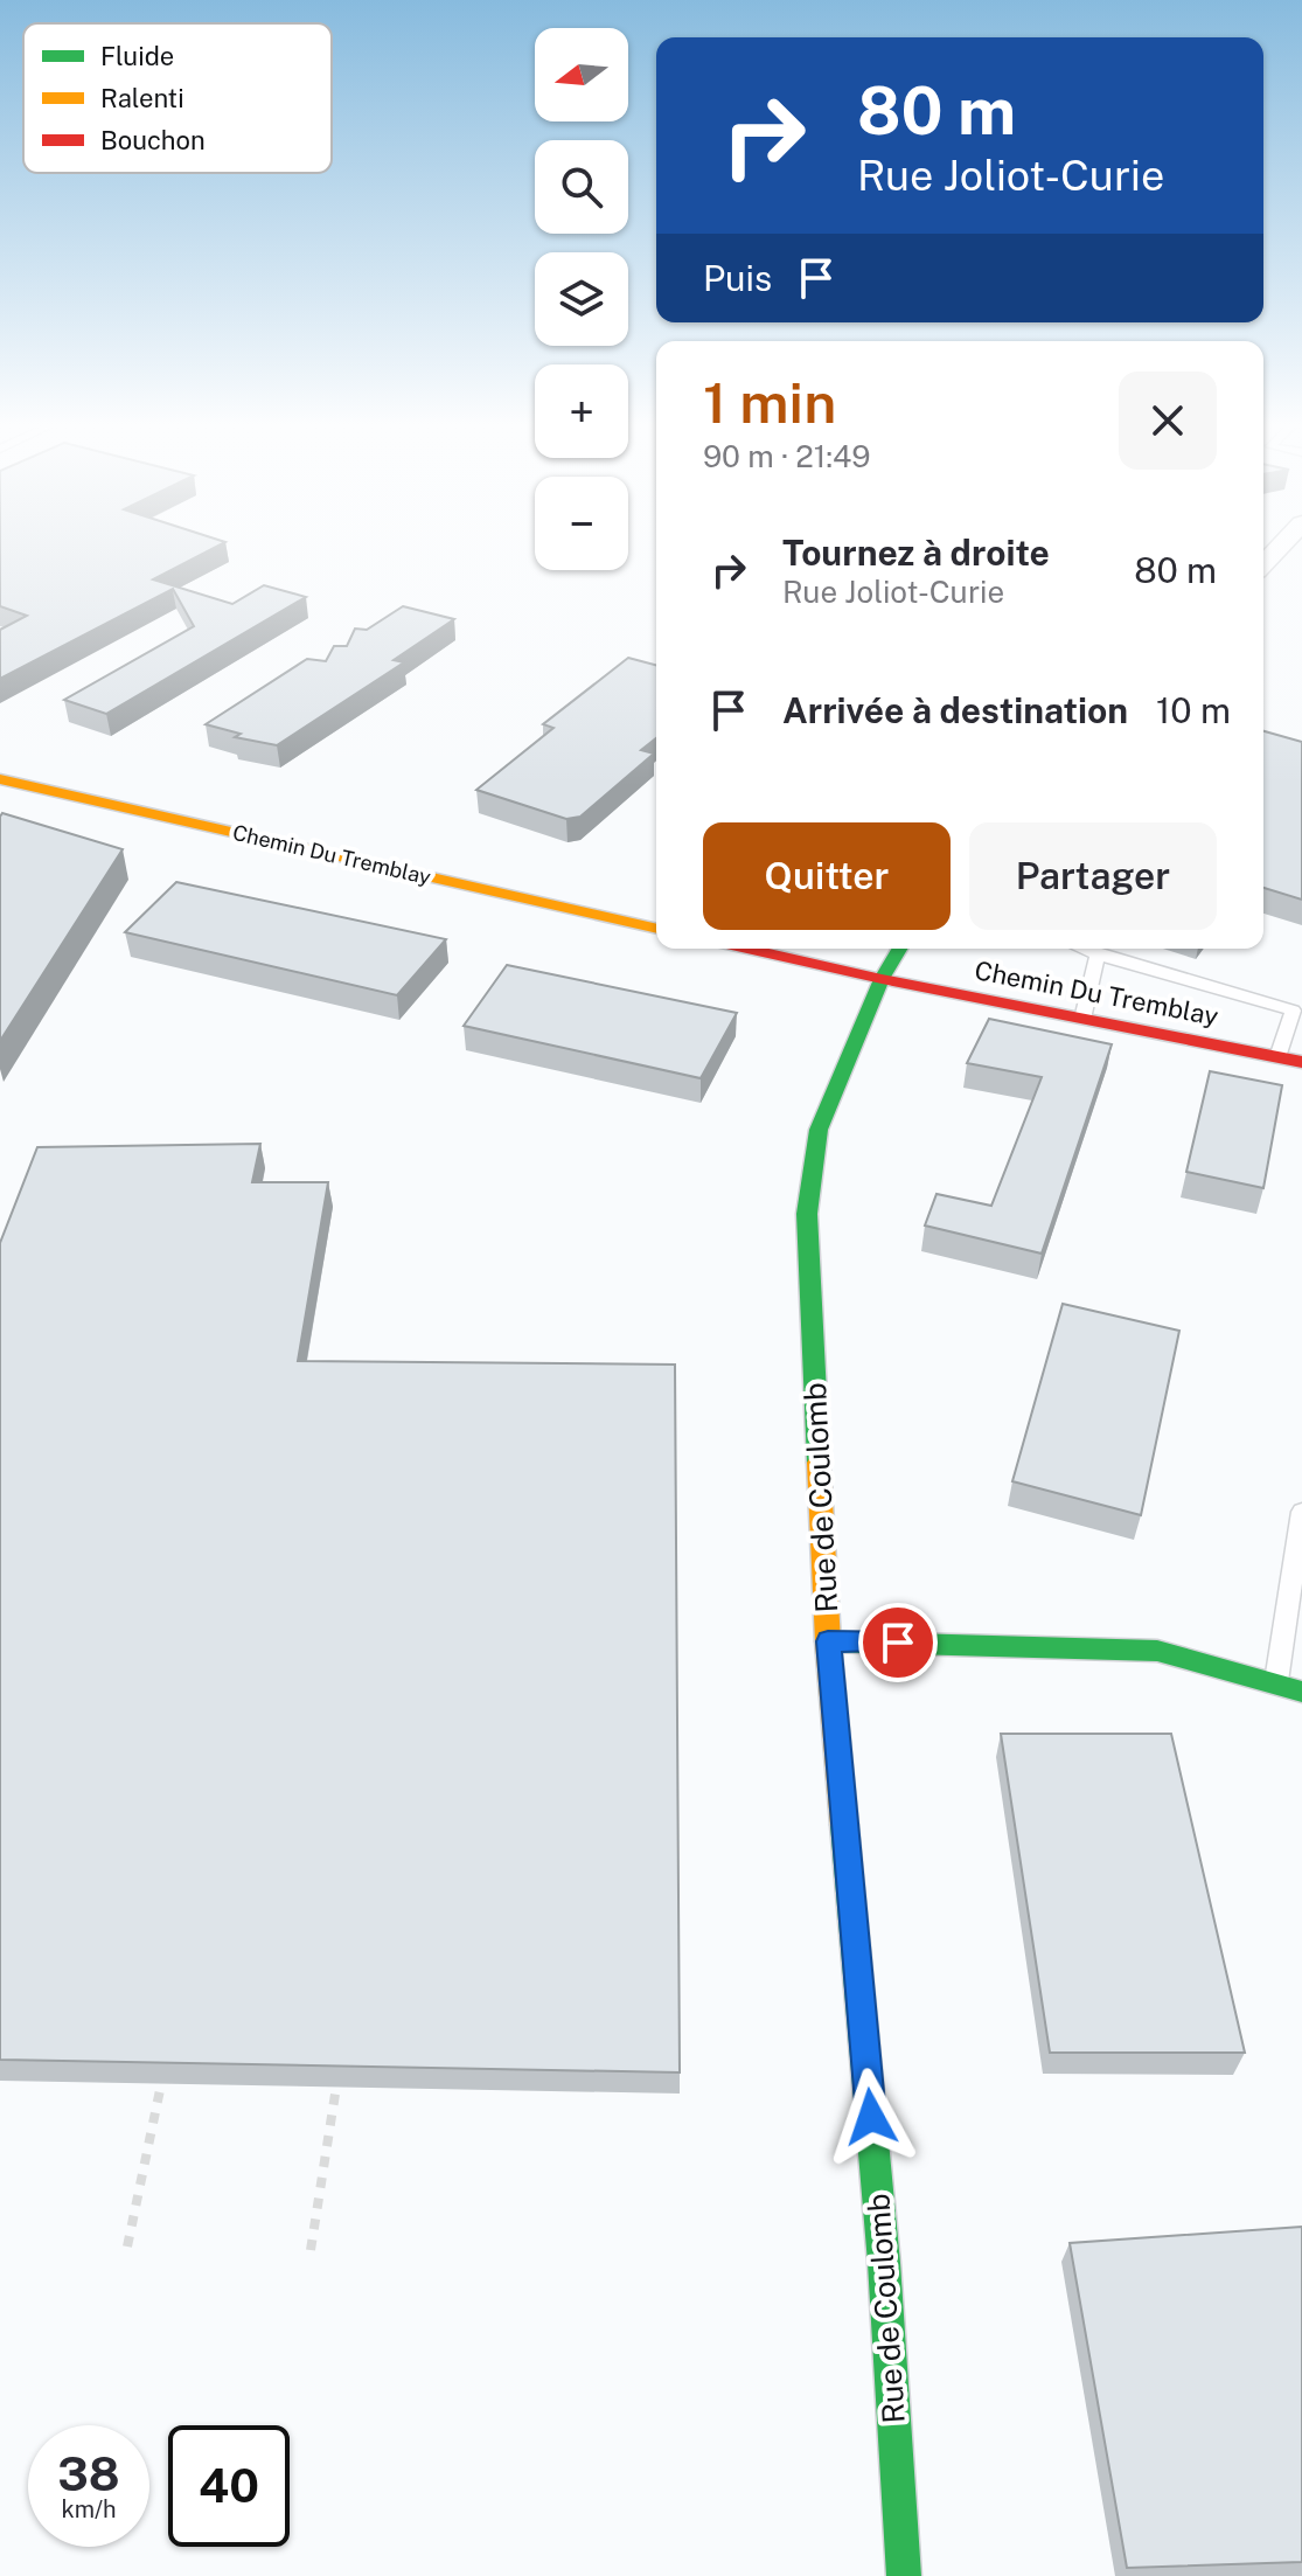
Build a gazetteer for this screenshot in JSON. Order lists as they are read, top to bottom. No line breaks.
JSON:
{"streets":{"street":["Chemin Du Tremblay","Rue de Coulomb"]},"crossings":[["Chemin Du Tremblay","Rue de Coulomb"]],"legend":["Fluide","Ralenti","Bouchon"],"north":"left","page":{"map_buttons":["+","−"],"turn":["80 m","Rue Joliot-Curie"],"then":"Puis","heading":["1 min","90 m · 21:49"],"list":[{"name":"Tournez à droite","note":"Rue Joliot-Curie","value":"80 m"},{"name":"Arrivée à destination","value":"10 m"}],"buttons":["Quitter","Partager"],"speed":"38 km/h","limit":"40"}}
